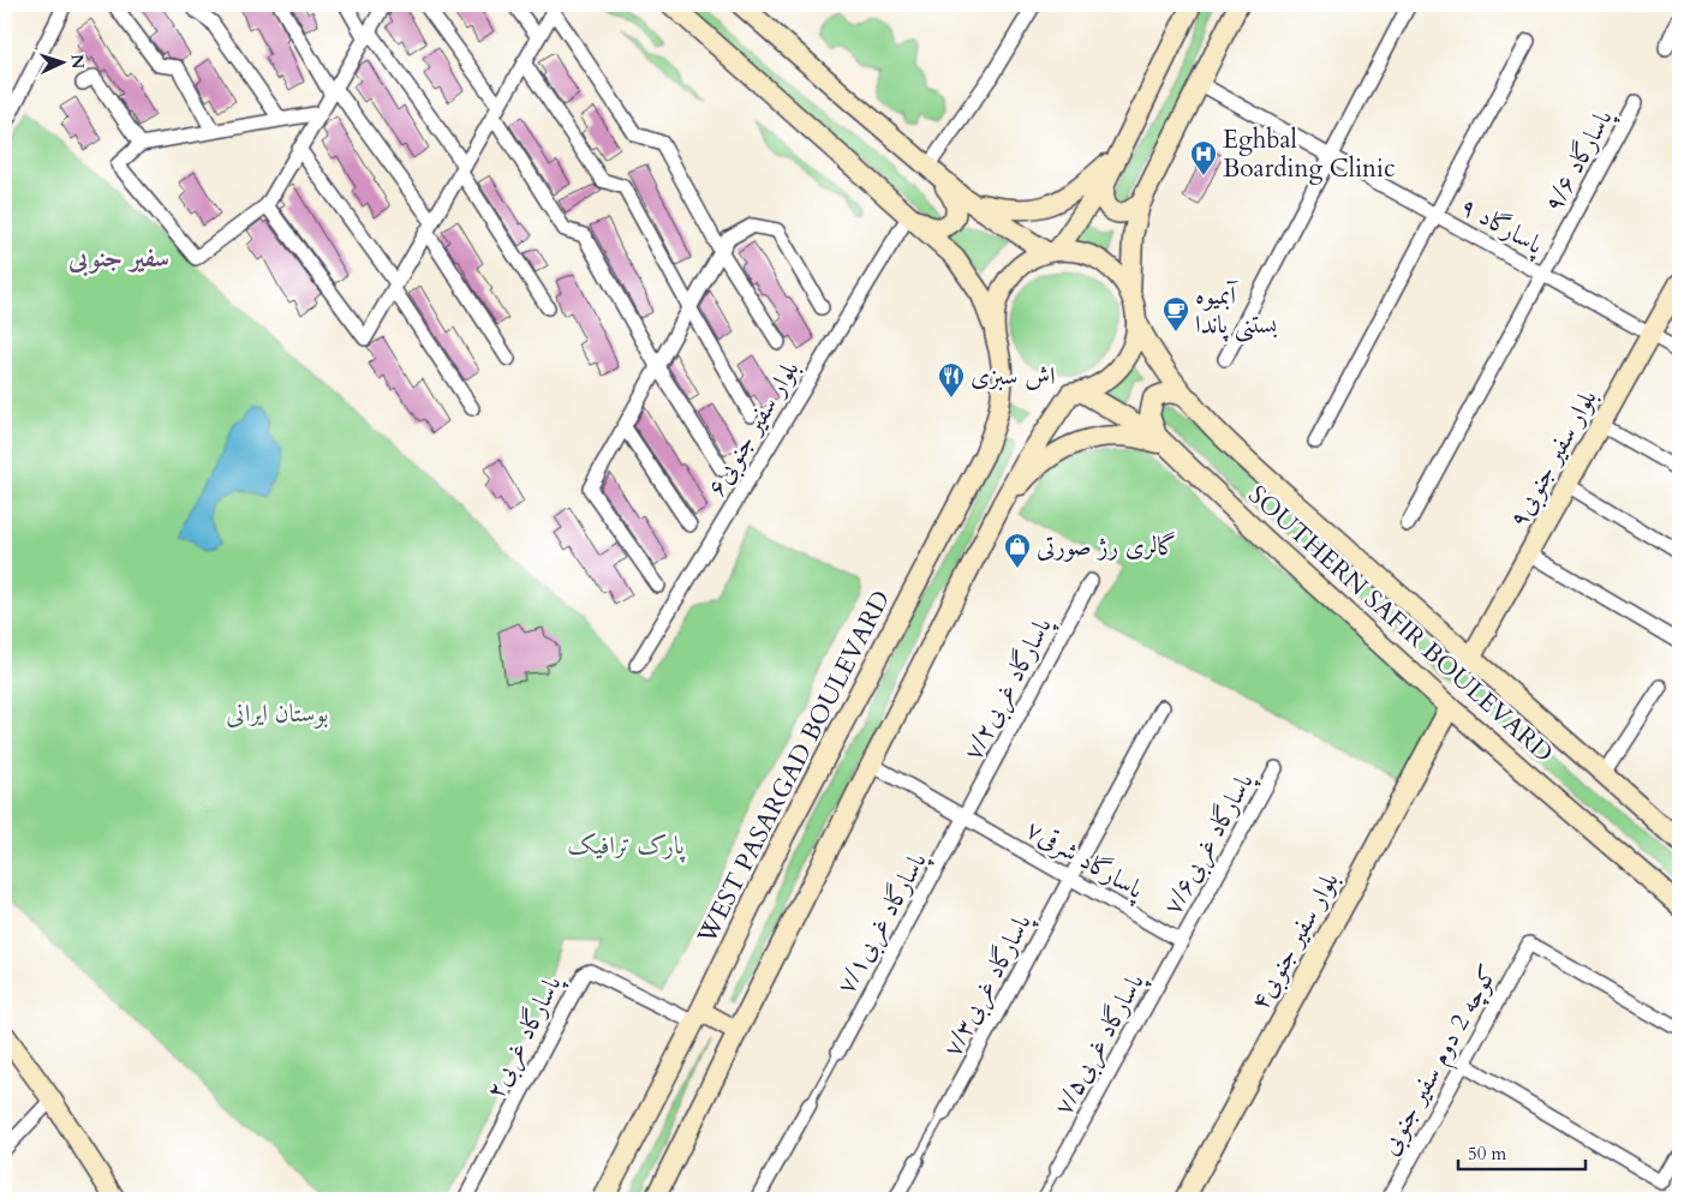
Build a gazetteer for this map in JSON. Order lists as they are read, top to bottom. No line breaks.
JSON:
{"streets":{"main road":["بلوار سفیر جنوبی۹","SOUTHERN SAFIR BOULEVARD","WEST PASARGAD BOULEVARD","بلوار سفیر جنوبی۴"],"street":["پاسارگاد ۹/۶","پاسارگاد ۹","بلوار سفیر جنوبی۶","پاسارگاد غربی۷/۲","پاسارگاد غربی۷/۶","پاسارگاد شرقی۷","پاسارگاد غربی۷/۱","پاسارگاد غربی۷/۳","پاسارگاد غربی۲","پاسارگاد غربی۷/۵","کوچه 2 دوم سفیر جنوبی"]},"crossings":[["پاسارگاد ۹/۶","پاسارگاد ۹"],["پاسارگاد ۹","بلوار سفیر جنوبی۹"],["بلوار سفیر جنوبی۹","SOUTHERN SAFIR BOULEVARD"],["SOUTHERN SAFIR BOULEVARD","بلوار سفیر جنوبی۴"],["پاسارگاد غربی۷/۲","پاسارگاد شرقی۷"],["پاسارگاد غربی۷/۲","پاسارگاد غربی۷/۱"],["WEST PASARGAD BOULEVARD","پاسارگاد غربی۲"],["پاسارگاد غربی۷/۶","پاسارگاد شرقی۷"],["پاسارگاد غربی۷/۶","پاسارگاد غربی۷/۵"],["پاسارگاد شرقی۷","پاسارگاد غربی۷/۱"],["پاسارگاد شرقی۷","پاسارگاد غربی۷/۳"],["پاسارگاد شرقی۷","پاسارگاد غربی۷/۵"]],"districts":["سفیر جنوبی"],"parks":["بوستان ایرانی","پارک ترافیک"],"places":{"hospital":["Eghbal Boarding Clinic"],"cafe":["آبمیوه بستنی پاندا"],"restaurant":["اش سبزی"],"shop":["گالری رژ صورتی"]},"scale_bar":"50 m","north":"right"}
